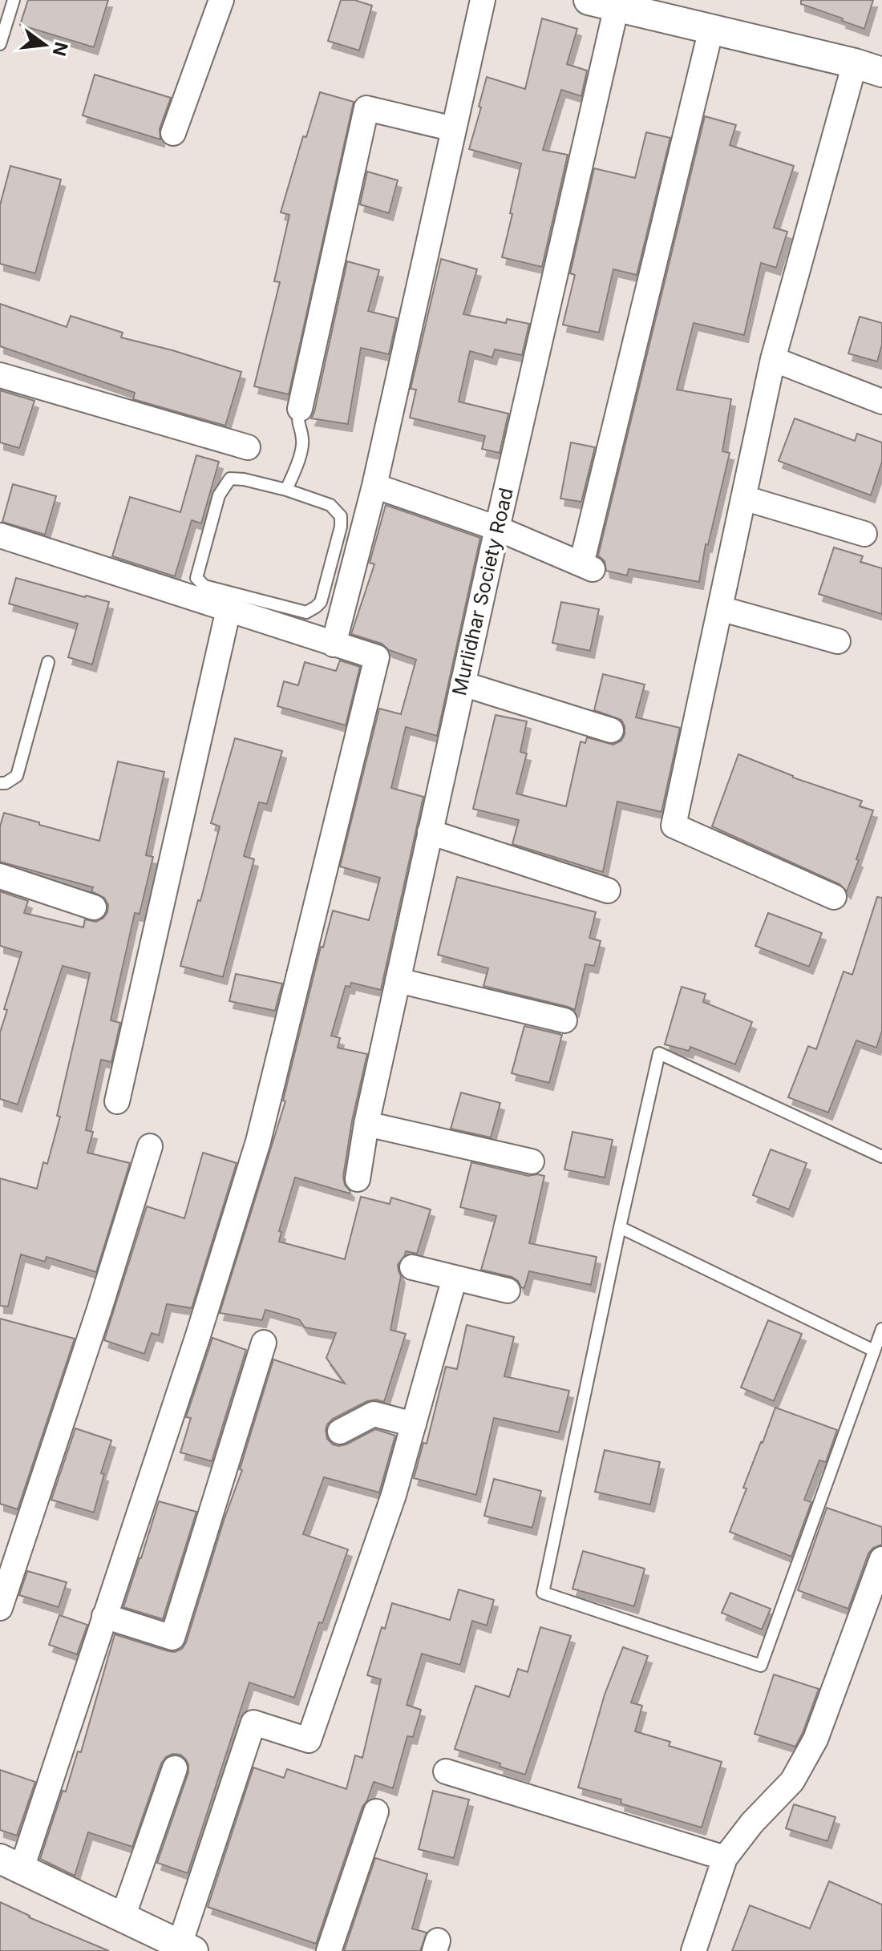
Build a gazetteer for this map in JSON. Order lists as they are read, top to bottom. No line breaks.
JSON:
{"streets":{"street":["Murlidhar Society Road"]},"north":"right"}
